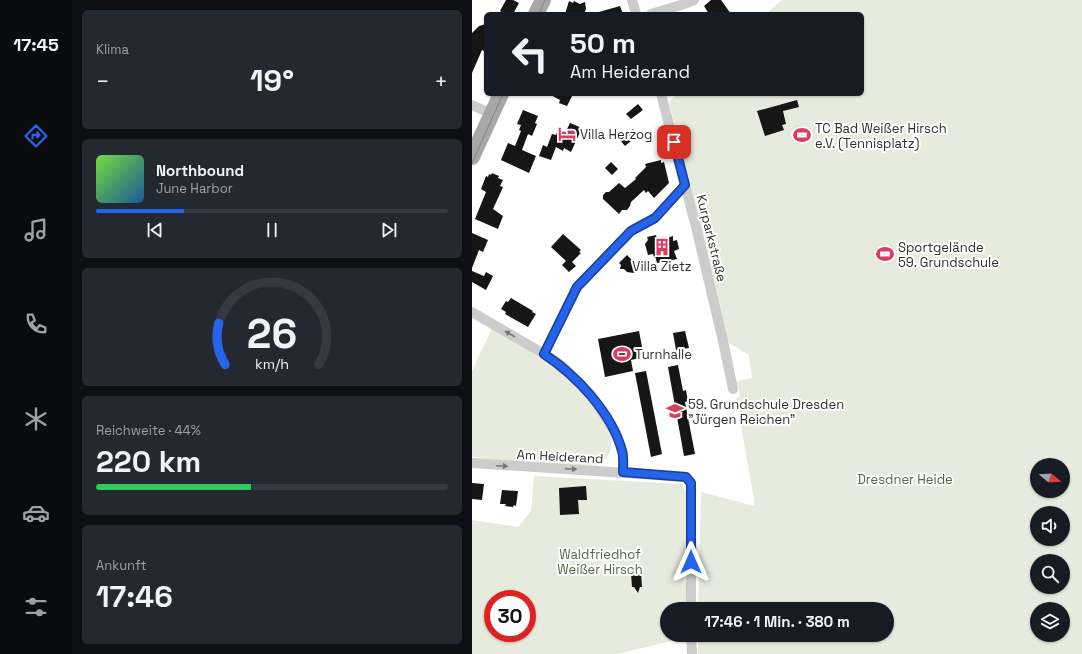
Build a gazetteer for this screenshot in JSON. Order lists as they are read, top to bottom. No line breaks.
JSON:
{"streets":{"street":["Kurparkstraße","Am Heiderand"]},"one_way":["Am Heiderand"],"parks":["Dresdner Heide","Waldfriedhof Weißer Hirsch"],"places":{"hotel":["Villa Herzog"],"sports":["TC Bad Weißer Hirsch e.V. (Tennisplatz)","Sportgelände 59. Grundschule","Turnhalle"],"building":["Villa Zietz"],"school or university":["59. Grundschule Dresden \"Jürgen Reichen\""]},"north":"right","page":{"tabs":"17:45","tile":["Klima",["Reichweite · 44%","220 km"],["Ankunft","17:46"]],"turn":["50 m","Am Heiderand"],"heat":["−","19°","+"],"song":["Northbound","June Harbor"],"limit":"30","trip":"17:46 · 1 Min. · 380 m","gauge":["26","km/h"]}}
